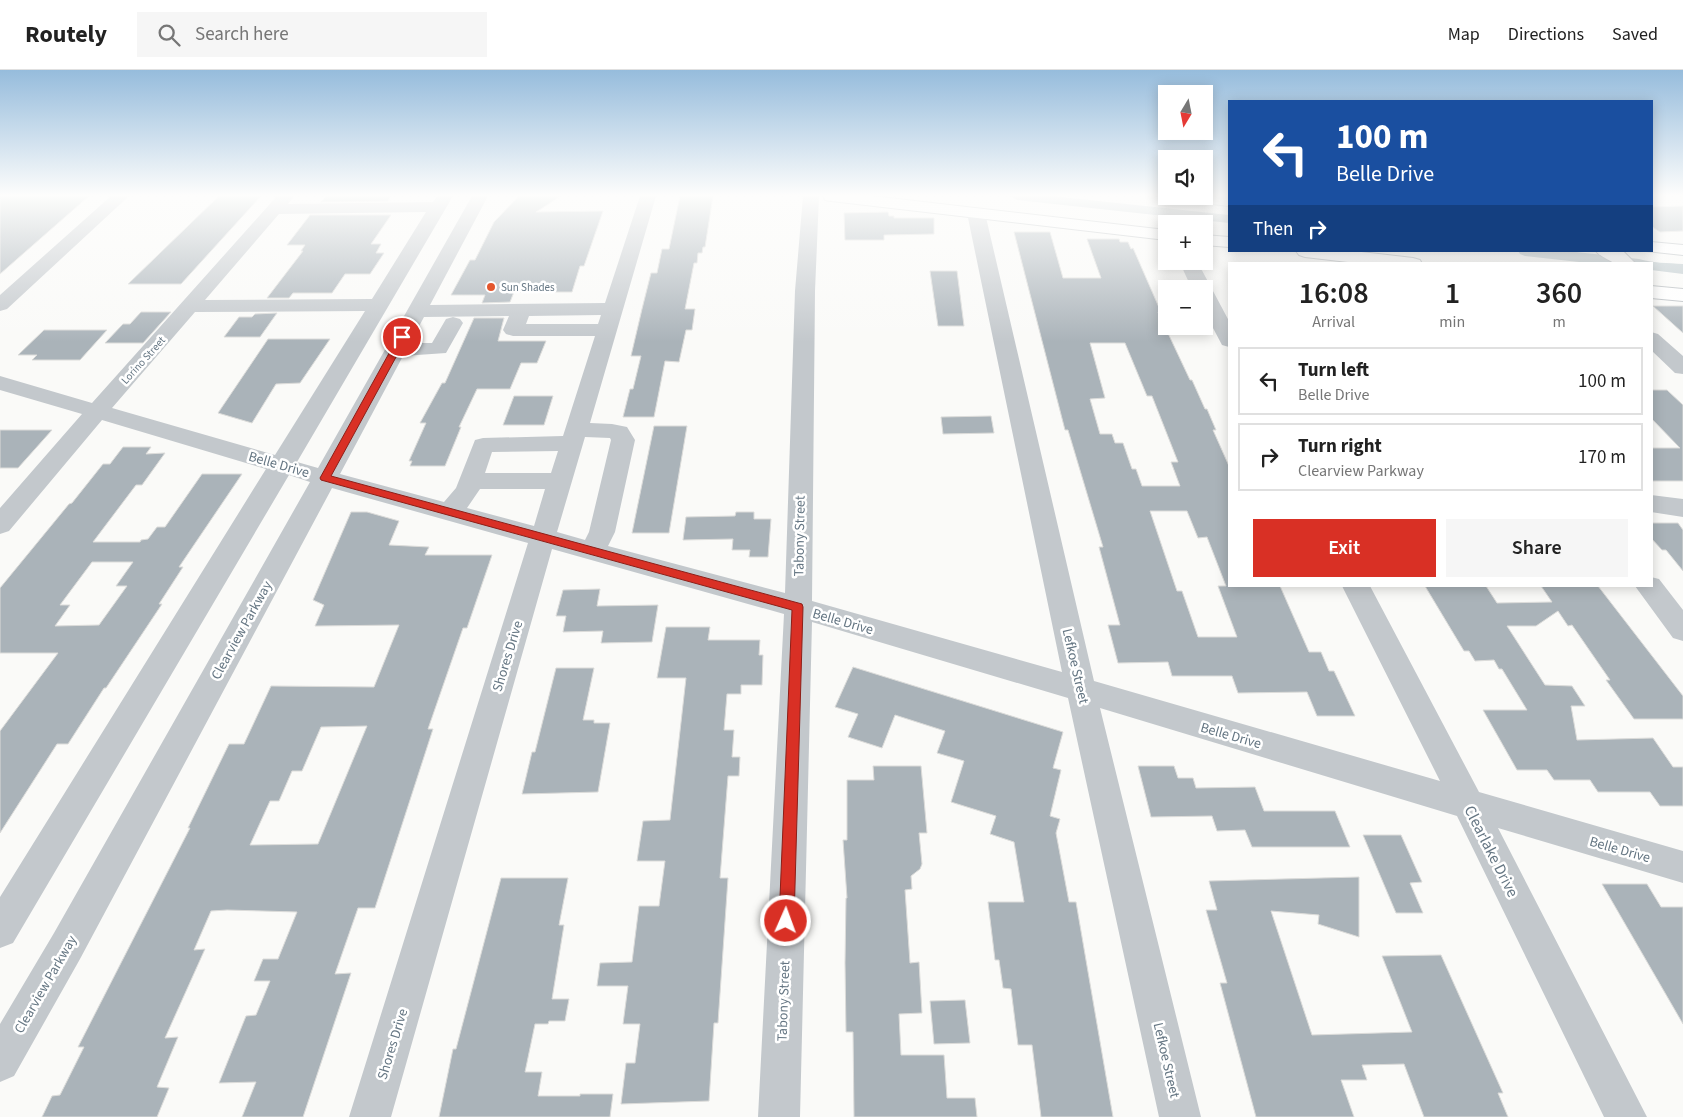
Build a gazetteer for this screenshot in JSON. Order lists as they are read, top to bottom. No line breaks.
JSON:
{"streets":{"street":["Lorino Street","Belle Drive","Tabony Street","Clearview Parkway","Shores Drive","Lefkoe Street","Clearlake Drive"]},"crossings":[["Lorino Street","Belle Drive"],["Belle Drive","Tabony Street"],["Belle Drive","Clearview Parkway"],["Belle Drive","Shores Drive"],["Belle Drive","Lefkoe Street"],["Belle Drive","Clearlake Drive"]],"places":["Sun Shades"],"north":"bottom","page":{"header":"Routely","search":"Search here","nav":["Map","Directions","Saved"],"map_buttons":["+","−"],"turn":["100 m","Belle Drive"],"then":"Then","eta":["16:08","Arrival","1","min","360","m"],"list":[{"name":"Turn left","note":"Belle Drive","value":"100 m"},{"name":"Turn right","note":"Clearview Parkway","value":"170 m"}],"buttons":["Exit","Share"]}}
